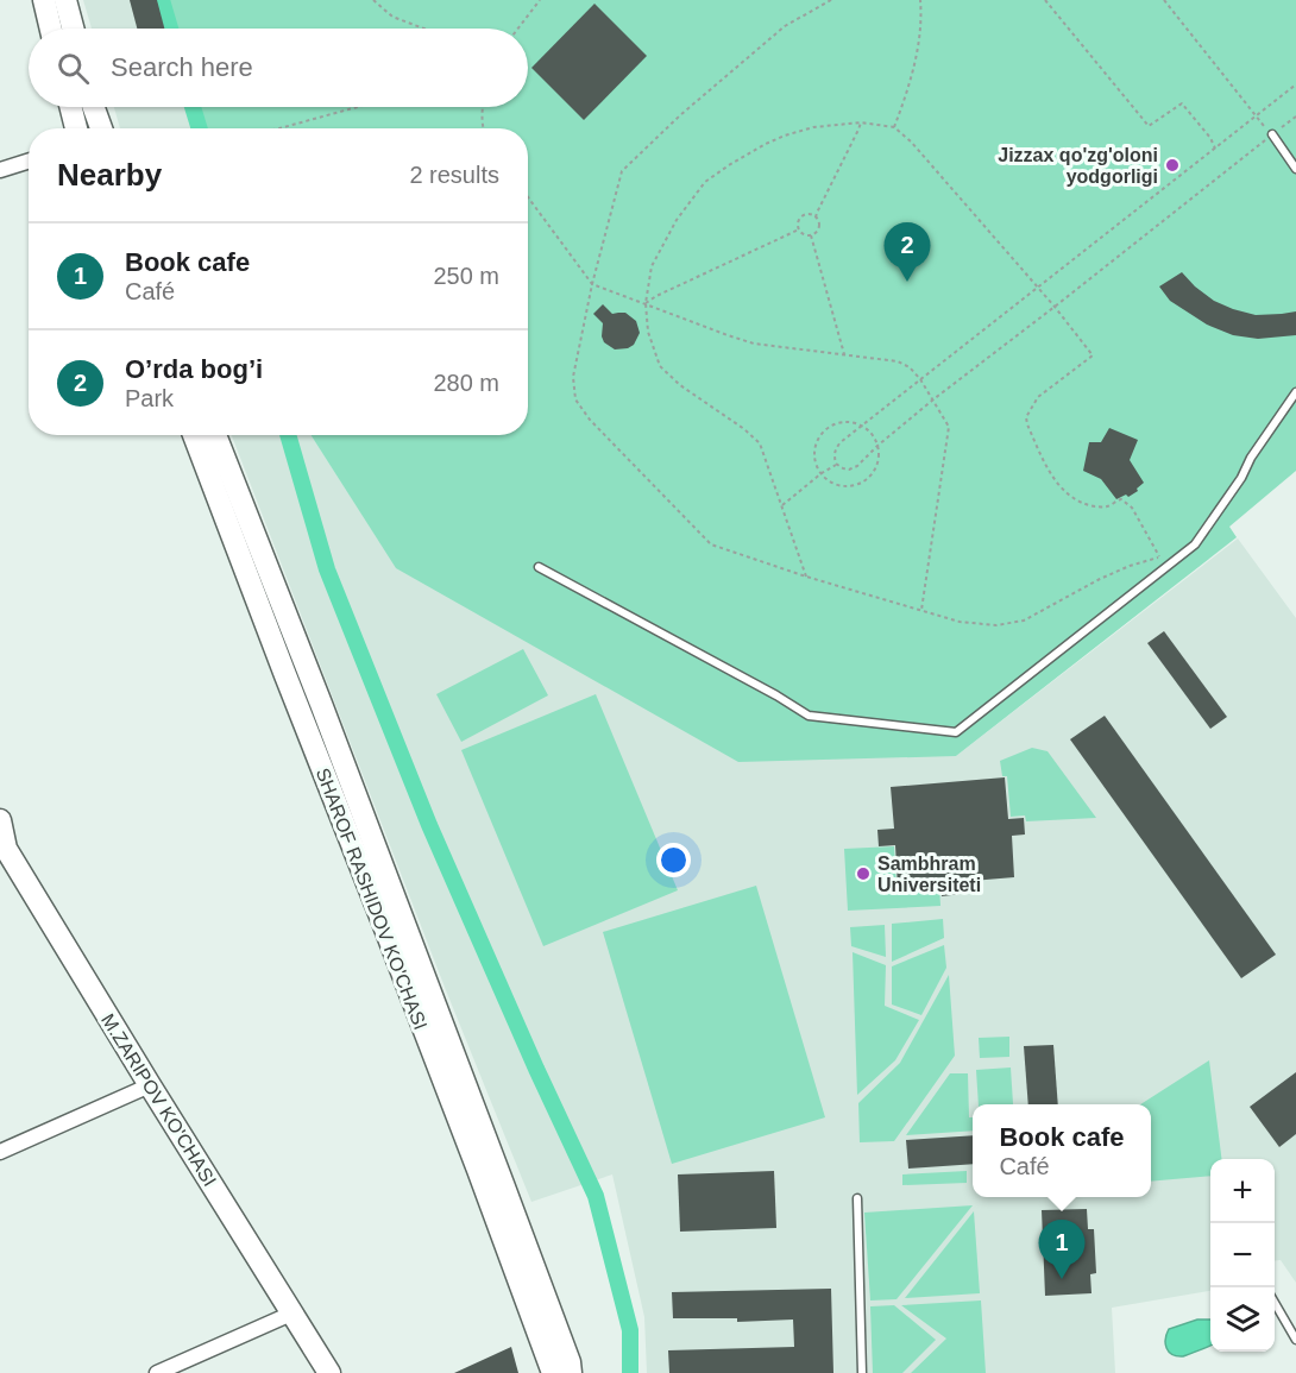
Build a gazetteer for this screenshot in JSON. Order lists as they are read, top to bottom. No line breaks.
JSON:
{"streets":{"street":["SHAROF RASHIDOV KO'CHASI","M.ZARIPOV KO'CHASI"]},"places":["Jizzax qo'zg'oloni yodgorligi","Sambhram Universiteti"],"page":{"search":"Search here","heading":["Nearby","2 results"],"list":[{"mark":"1","name":"Book cafe","note":"Café","value":"250 m"},{"mark":"2","name":"O’rda bog’i","note":"Park","value":"280 m"}],"pins":["2","1"],"popup":["Book cafe","Café"],"map_buttons":["+","−"]}}
